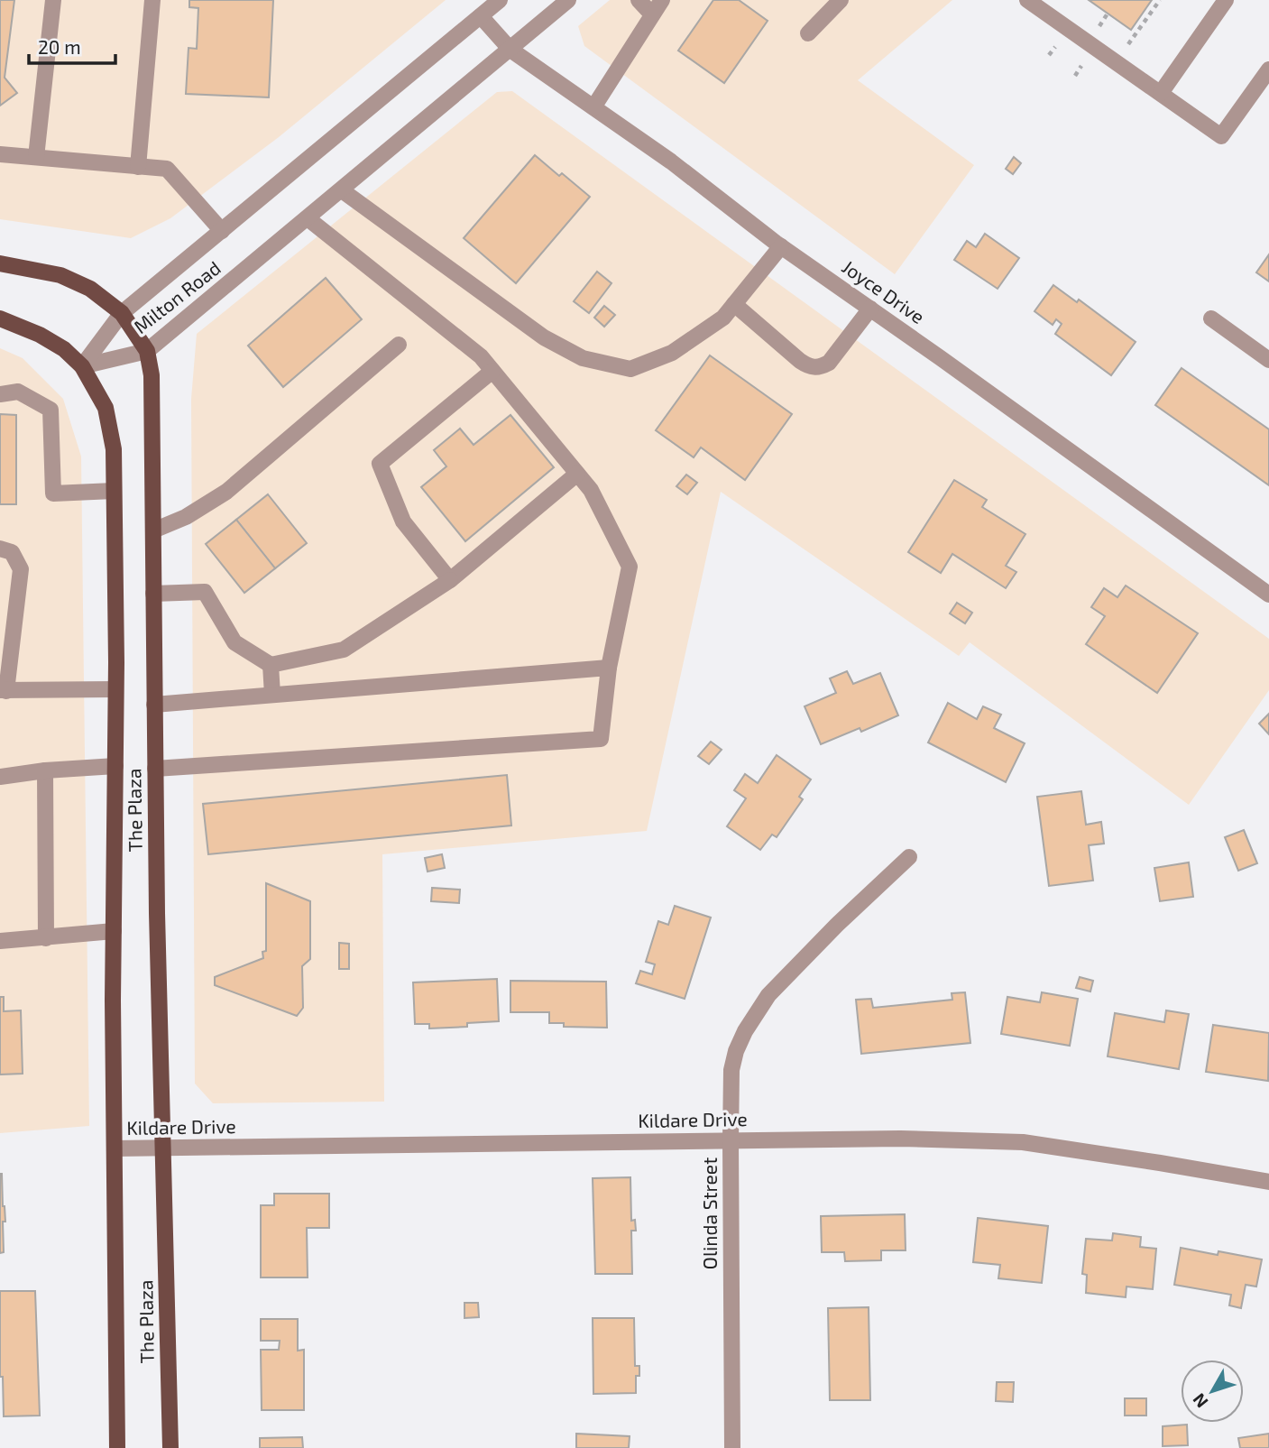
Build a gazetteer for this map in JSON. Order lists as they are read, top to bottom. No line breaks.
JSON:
{"streets":{"main road":["The Plaza"],"street":["Joyce Drive","Milton Road","Kildare Drive","Olinda Street"]},"crossings":[["Joyce Drive","Milton Road"],["Milton Road","The Plaza"],["The Plaza","Kildare Drive"],["Kildare Drive","Olinda Street"]],"scale_bar":"20 m","north":"bottom left"}
